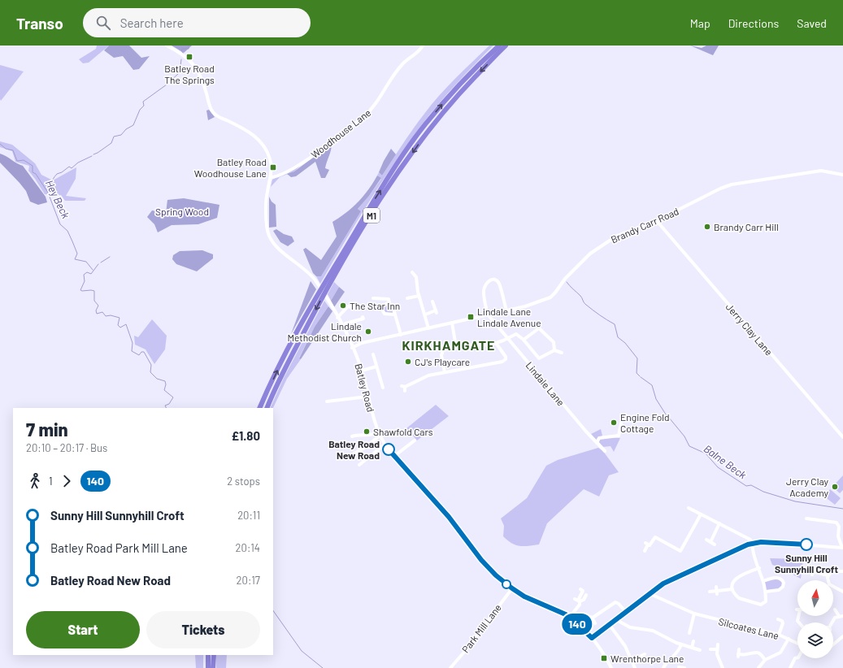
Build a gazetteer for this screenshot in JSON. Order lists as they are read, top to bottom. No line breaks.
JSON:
{"streets":{"highway":["M1"],"street":["Woodhouse Lane","Brandy Carr Road","Jerry Clay Lane","Lindale Lane","Batley Road","Park Mill Lane","Silcoates Lane"]},"crossings":[["Woodhouse Lane","Batley Road"],["Brandy Carr Road","Jerry Clay Lane"],["Brandy Carr Road","Lindale Lane"],["Brandy Carr Road","Batley Road"],["Batley Road","Park Mill Lane"]],"districts":["KIRKHAMGATE"],"water":["Hey Beck","Balne Beck"],"parks":["Spring Wood"],"places":{"transit":["Batley Road The Springs","Batley Road Woodhouse Lane","Lindale Lane Lindale Avenue","Wrenthorpe Lane"],"other":["Brandy Carr Hill","The Star Inn","Lindale Methodist Church","CJ's Playcare","Engine Fold Cottage","Shawfold Cars","Batley Road New Road","Jerry Clay Academy","Sunny Hill Sunnyhill Croft"]},"lines":["bus line 140"],"north":"top","page":{"header":"Transo","search":"Search here","nav":["Map","Directions","Saved"],"on_map":"140","heading":["7 min","20:10 – 20:17 · Bus","£1.80"],"legs":["1","140","2 stops"],"list":[{"name":"Sunny Hill Sunnyhill Croft","value":"20:11"},{"name":"Batley Road Park Mill Lane","value":"20:14"},{"name":"Batley Road New Road","value":"20:17"}],"buttons":["Start","Tickets"]}}
